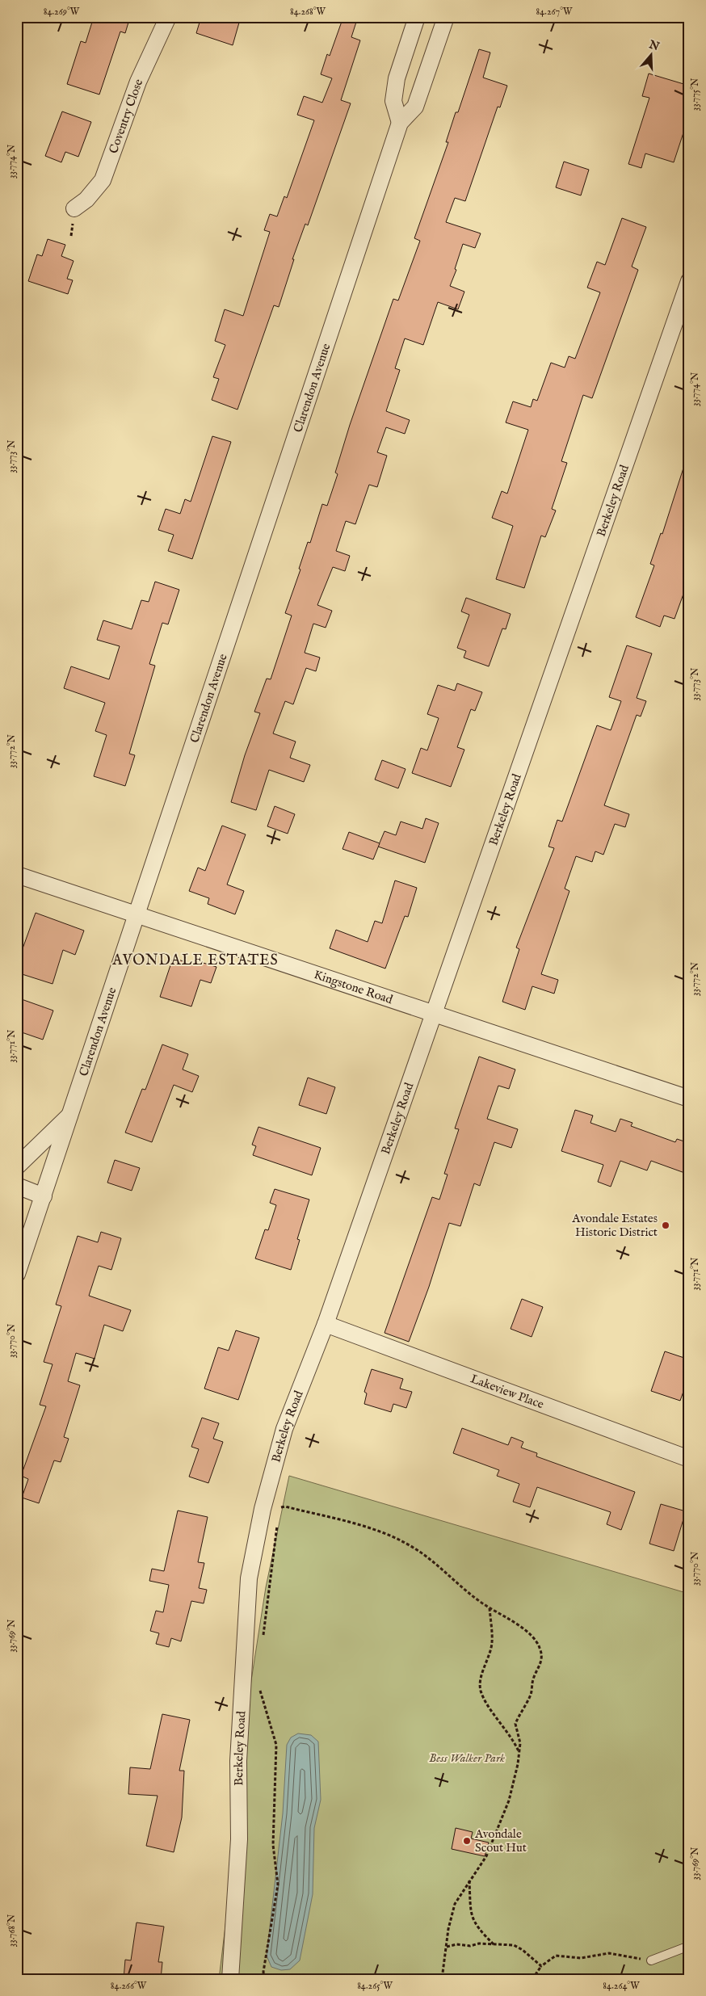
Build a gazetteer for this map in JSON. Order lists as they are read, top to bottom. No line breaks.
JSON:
{"streets":{"street":["Coventry Close","Clarendon Avenue","Berkeley Road","Kingstone Road","Lakeview Place"]},"crossings":[["Clarendon Avenue","Kingstone Road"],["Berkeley Road","Kingstone Road"],["Berkeley Road","Lakeview Place"]],"districts":["AVONDALE ESTATES"],"parks":["Bess Walker Park"],"places":["Avondale Estates Historic District","Avondale Scout Hut"],"north":"top","coordinates":["84.269°W","84.268°W","84.267°W","33.775°N","33.774°N","33.773°N","33.772°N","33.771°N","33.770°N","33.769°N","33.768°N","84.266°W","84.265°W","84.264°W"]}
